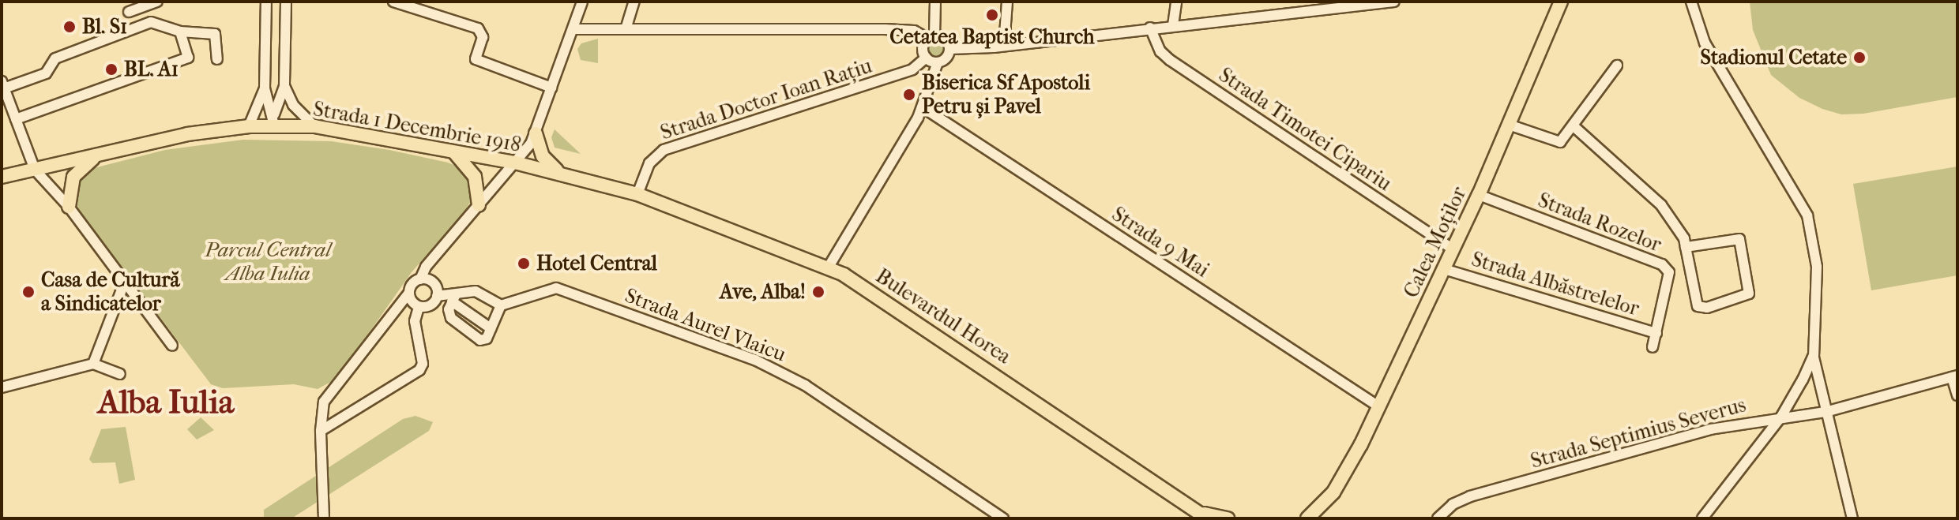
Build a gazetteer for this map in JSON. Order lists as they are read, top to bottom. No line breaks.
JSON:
{"streets":{"main road":["Strada 1 Decembrie 1918","Calea Moților","Bulevardul Horea"],"street":["Strada Doctor Ioan Rațiu","Strada Timotei Cipariu","Strada Rozelor","Strada 9 Mai","Strada Albăstrelelor","Strada Aurel Vlaicu","Strada Septimius Severus"]},"crossings":[["Strada Doctor Ioan Rațiu","Strada 1 Decembrie 1918"],["Strada Doctor Ioan Rațiu","Bulevardul Horea"],["Strada 1 Decembrie 1918","Bulevardul Horea"],["Strada Timotei Cipariu","Calea Moților"],["Strada Rozelor","Calea Moților"],["Strada Rozelor","Strada Albăstrelelor"],["Strada 9 Mai","Calea Moților"],["Calea Moților","Strada Albăstrelelor"]],"districts":["Alba Iulia"],"parks":["Parcul Central Alba Iulia"],"places":["Cetatea Baptist Church","Bl. S1","Stadionul Cetate","BL. A1","Biserica Sf Apostoli Petru și Pavel","Hotel Central","Casa de Cultură a Sindicatelor","Ave, Alba!"]}
